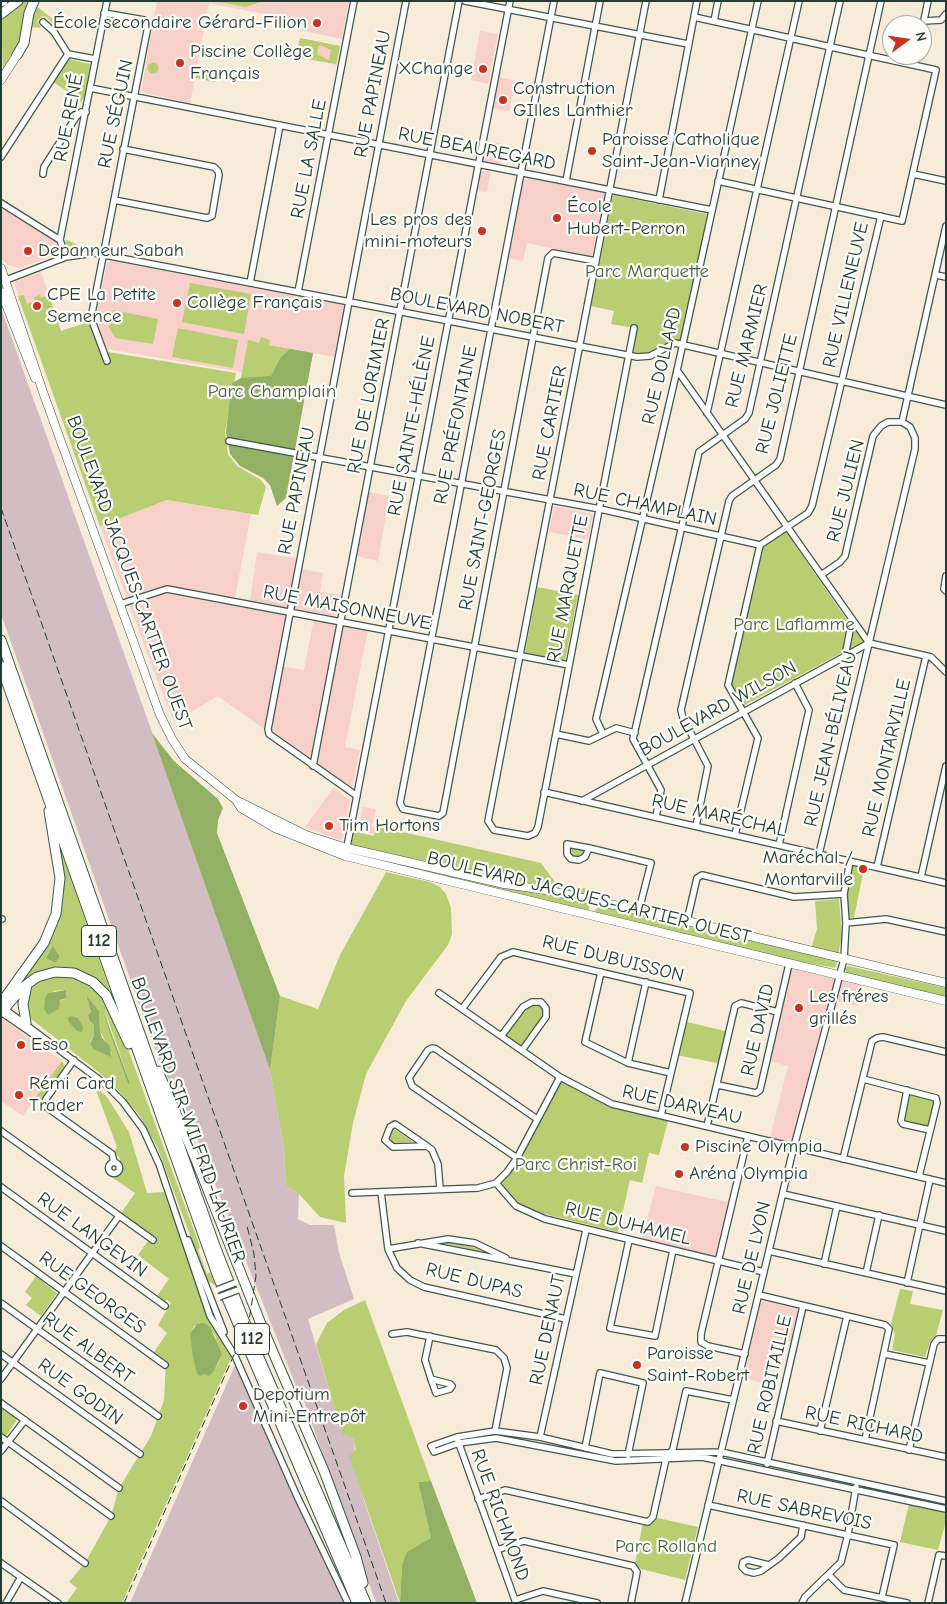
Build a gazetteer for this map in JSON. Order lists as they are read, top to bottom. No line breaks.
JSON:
{"streets":{"highway":["112","BOULEVARD SIR-WILFRID-LAURIER"],"main road":["BOULEVARD JACQUES-CARTIER OUEST"],"street":["RUE PAPINEAU","RUE SÉGUIN","RUE RENÉ","RUE BEAUREGARD","RUE LA SALLE","RUE VILLENEUVE","BOULEVARD NOBERT","RUE MARMIER","RUE DOLLARD","RUE JOLIETTE","RUE DE LORIMIER","RUE CARTIER","RUE PRÉFONTAINE","RUE SAINTE-HÉLÈNE","RUE JULIEN","RUE CHAMPLAIN","RUE SAINT-GEORGES","RUE MARQUETTE","RUE MAISONNEUVE","BOULEVARD WILSON","RUE JEAN-BÉLIVEAU","RUE MONTARVILLE","RUE MARÉCHAL","RUE DUBUISSON","RUE DAVID","RUE DARVEAU","RUE DUHAMEL","RUE LANGEVIN","RUE DE LYON","RUE DUPAS","RUE GEORGES","RUE DENAUT","RUE ALBERT","RUE ROBITAILLE","RUE GODIN","RUE RICHARD","RUE SABREVOIS","RUE RICHMOND"]},"crossings":[["RUE PAPINEAU","RUE BEAUREGARD"],["RUE PAPINEAU","BOULEVARD NOBERT"],["RUE PAPINEAU","RUE DE LORIMIER"],["RUE PAPINEAU","RUE SAINTE-HÉLÈNE"],["RUE PAPINEAU","RUE CHAMPLAIN"],["RUE PAPINEAU","RUE MAISONNEUVE"],["RUE SÉGUIN","RUE RENÉ"],["RUE SÉGUIN","RUE BEAUREGARD"],["RUE SÉGUIN","BOULEVARD NOBERT"],["RUE RENÉ","RUE BEAUREGARD"],["RUE BEAUREGARD","RUE LA SALLE"],["RUE BEAUREGARD","RUE DOLLARD"],["RUE BEAUREGARD","RUE DE LORIMIER"],["RUE BEAUREGARD","RUE CARTIER"],["RUE BEAUREGARD","RUE PRÉFONTAINE"],["RUE BEAUREGARD","RUE SAINTE-HÉLÈNE"],["RUE LA SALLE","BOULEVARD NOBERT"],["RUE VILLENEUVE","BOULEVARD NOBERT"],["RUE VILLENEUVE","RUE CHAMPLAIN"],["BOULEVARD NOBERT","RUE MARMIER"],["BOULEVARD NOBERT","RUE DOLLARD"],["BOULEVARD NOBERT","RUE JOLIETTE"],["BOULEVARD NOBERT","RUE DE LORIMIER"],["BOULEVARD NOBERT","RUE CARTIER"],["BOULEVARD NOBERT","RUE PRÉFONTAINE"],["BOULEVARD NOBERT","RUE SAINTE-HÉLÈNE"],["BOULEVARD NOBERT","RUE SAINT-GEORGES"],["BOULEVARD NOBERT","BOULEVARD JACQUES-CARTIER OUEST"],["BOULEVARD NOBERT","RUE MARQUETTE"],["RUE MARMIER","RUE CHAMPLAIN"],["RUE DOLLARD","RUE CHAMPLAIN"],["RUE JOLIETTE","RUE CHAMPLAIN"],["RUE JOLIETTE","BOULEVARD WILSON"],["RUE JOLIETTE","RUE MARÉCHAL"],["RUE DE LORIMIER","RUE CHAMPLAIN"],["RUE DE LORIMIER","RUE MAISONNEUVE"],["RUE CARTIER","RUE CHAMPLAIN"],["RUE CARTIER","RUE SAINT-GEORGES"],["RUE CARTIER","RUE MARQUETTE"],["RUE CARTIER","RUE MAISONNEUVE"],["RUE PRÉFONTAINE","RUE CHAMPLAIN"],["RUE PRÉFONTAINE","RUE SAINT-GEORGES"],["RUE PRÉFONTAINE","RUE MAISONNEUVE"],["RUE SAINTE-HÉLÈNE","RUE CHAMPLAIN"],["RUE SAINTE-HÉLÈNE","BOULEVARD JACQUES-CARTIER OUEST"],["RUE SAINTE-HÉLÈNE","RUE MAISONNEUVE"],["RUE JULIEN","RUE JEAN-BÉLIVEAU"],["RUE CHAMPLAIN","RUE SAINT-GEORGES"],["RUE CHAMPLAIN","RUE MARQUETTE"],["RUE SAINT-GEORGES","RUE MAISONNEUVE"],["BOULEVARD JACQUES-CARTIER OUEST","RUE MAISONNEUVE"],["BOULEVARD JACQUES-CARTIER OUEST","RUE DAVID"],["BOULEVARD JACQUES-CARTIER OUEST","RUE DE LYON"],["RUE MARQUETTE","RUE MAISONNEUVE"],["RUE MARQUETTE","RUE MARÉCHAL"],["BOULEVARD WILSON","RUE JEAN-BÉLIVEAU"],["BOULEVARD WILSON","RUE MARÉCHAL"],["RUE JEAN-BÉLIVEAU","RUE MARÉCHAL"],["RUE MONTARVILLE","RUE MARÉCHAL"],["RUE MARÉCHAL","RUE DE LYON"],["RUE DUBUISSON","RUE DARVEAU"],["RUE DARVEAU","RUE DE LYON"],["RUE DUHAMEL","RUE DE LYON"],["RUE DUHAMEL","RUE DENAUT"],["RUE DE LYON","RUE SABREVOIS"],["RUE DUPAS","RUE DENAUT"],["RUE ROBITAILLE","RUE RICHARD"]],"parks":["Parc Marquette","Parc Champlain","Parc Laflamme","Parc Christ-Roi","Parc Rolland"],"places":["École secondaire Gérard-Filion","Piscine Collège Français","XChange","Construction GIlles Lanthier","Paroisse Catholique Saint-Jean-Vianney","École Hubert-Perron","Les pros des mini-moteurs","Depanneur Sabah","Collège Français","CPE La Petite Semence","Tim Hortons","Maréchal / Montarville","Les fréres grillés","Esso","Rémi Card Trader","Piscine Olympia","Aréna Olympia","Paroisse Saint-Robert","Depotium Mini-Entrepôt"],"north":"right"}
